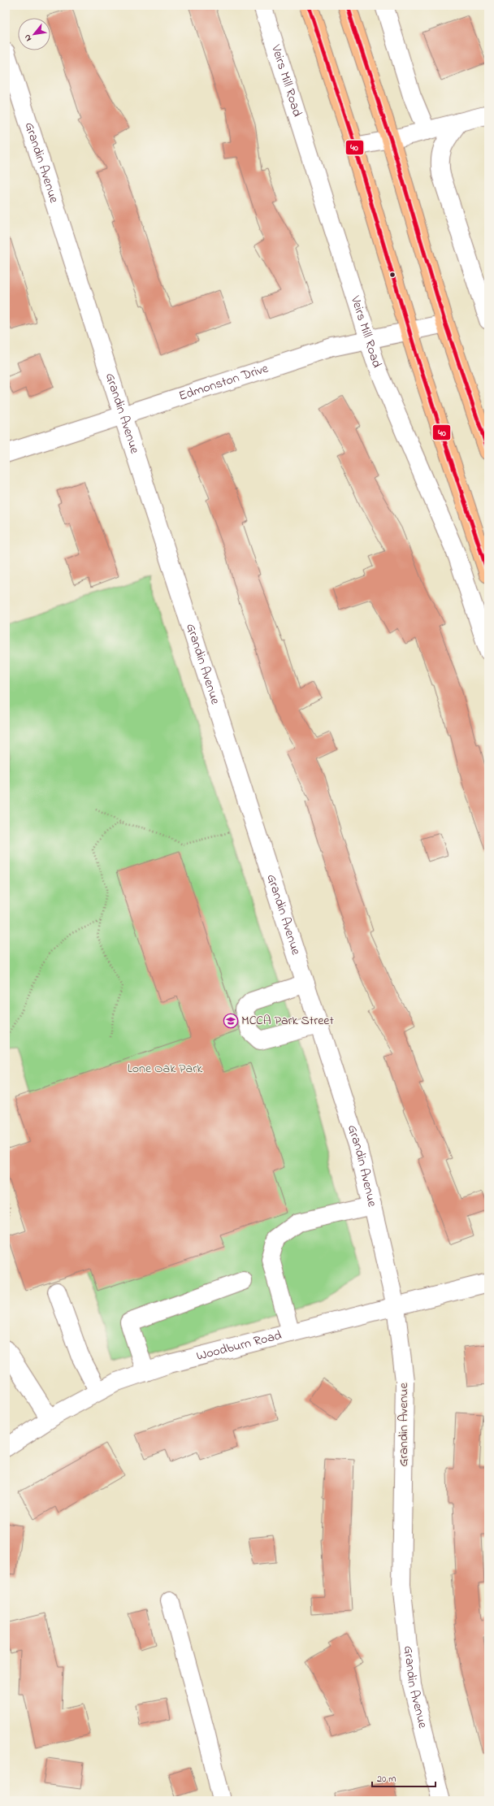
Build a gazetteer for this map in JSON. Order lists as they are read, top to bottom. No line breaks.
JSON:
{"streets":{"street":["Veirs Mill Road","Grandin Avenue","Edmonston Drive","Woodburn Road"]},"crossings":[["Veirs Mill Road","Edmonston Drive"],["Grandin Avenue","Edmonston Drive"],["Grandin Avenue","Woodburn Road"]],"parks":["Lone Oak Park"],"places":{"school or university":["MCCA Park Street"]},"lines":["transit line 40"],"scale_bar":"20 m","north":"bottom left"}
